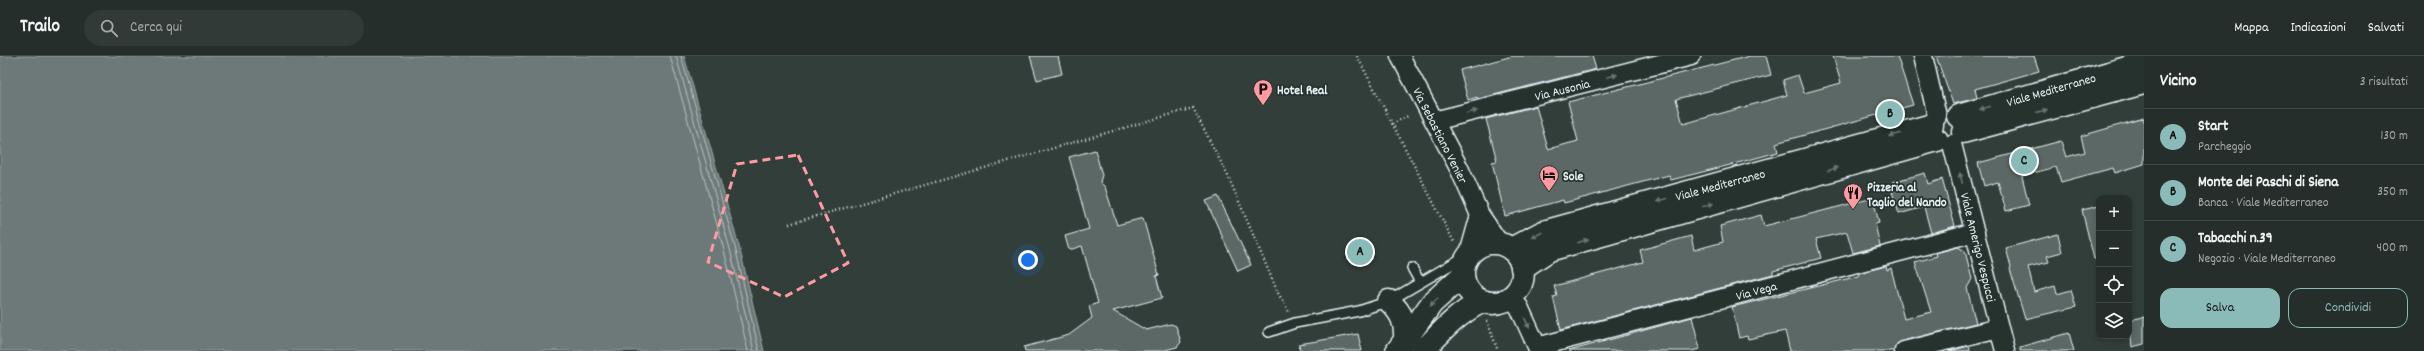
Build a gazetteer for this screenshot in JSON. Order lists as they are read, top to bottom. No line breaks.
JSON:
{"streets":{"street":["Via Ausonia","Viale Mediterraneo","Via Sebastiano Venier","Viale Amerigo Vespucci","Via Vega"]},"crossings":[["Via Ausonia","Via Sebastiano Venier"],["Viale Mediterraneo","Via Sebastiano Venier"],["Viale Mediterraneo","Viale Amerigo Vespucci"],["Viale Amerigo Vespucci","Via Vega"]],"one_way":["Via Ausonia","Viale Amerigo Vespucci"],"places":{"parking":["Hotel Real"],"hotel":["Sole"],"restaurant":["Pizzeria al Taglio del Nando"]},"page":{"header":"Trailo","search":"Cerca qui","nav":["Mappa","Indicazioni","Salvati"],"heading":["Vicino","3 risultati"],"pins":["B","C","A"],"list":[{"mark":"A","name":"Start","note":"Parcheggio","value":"130 m"},{"mark":"B","name":"Monte dei Paschi di Siena","note":"Banca · Viale Mediterraneo","value":"350 m"},{"mark":"C","name":"Tabacchi n.39","note":"Negozio · Viale Mediterraneo","value":"400 m"}],"map_buttons":["+","−"],"buttons":["Salva","Condividi"]}}
